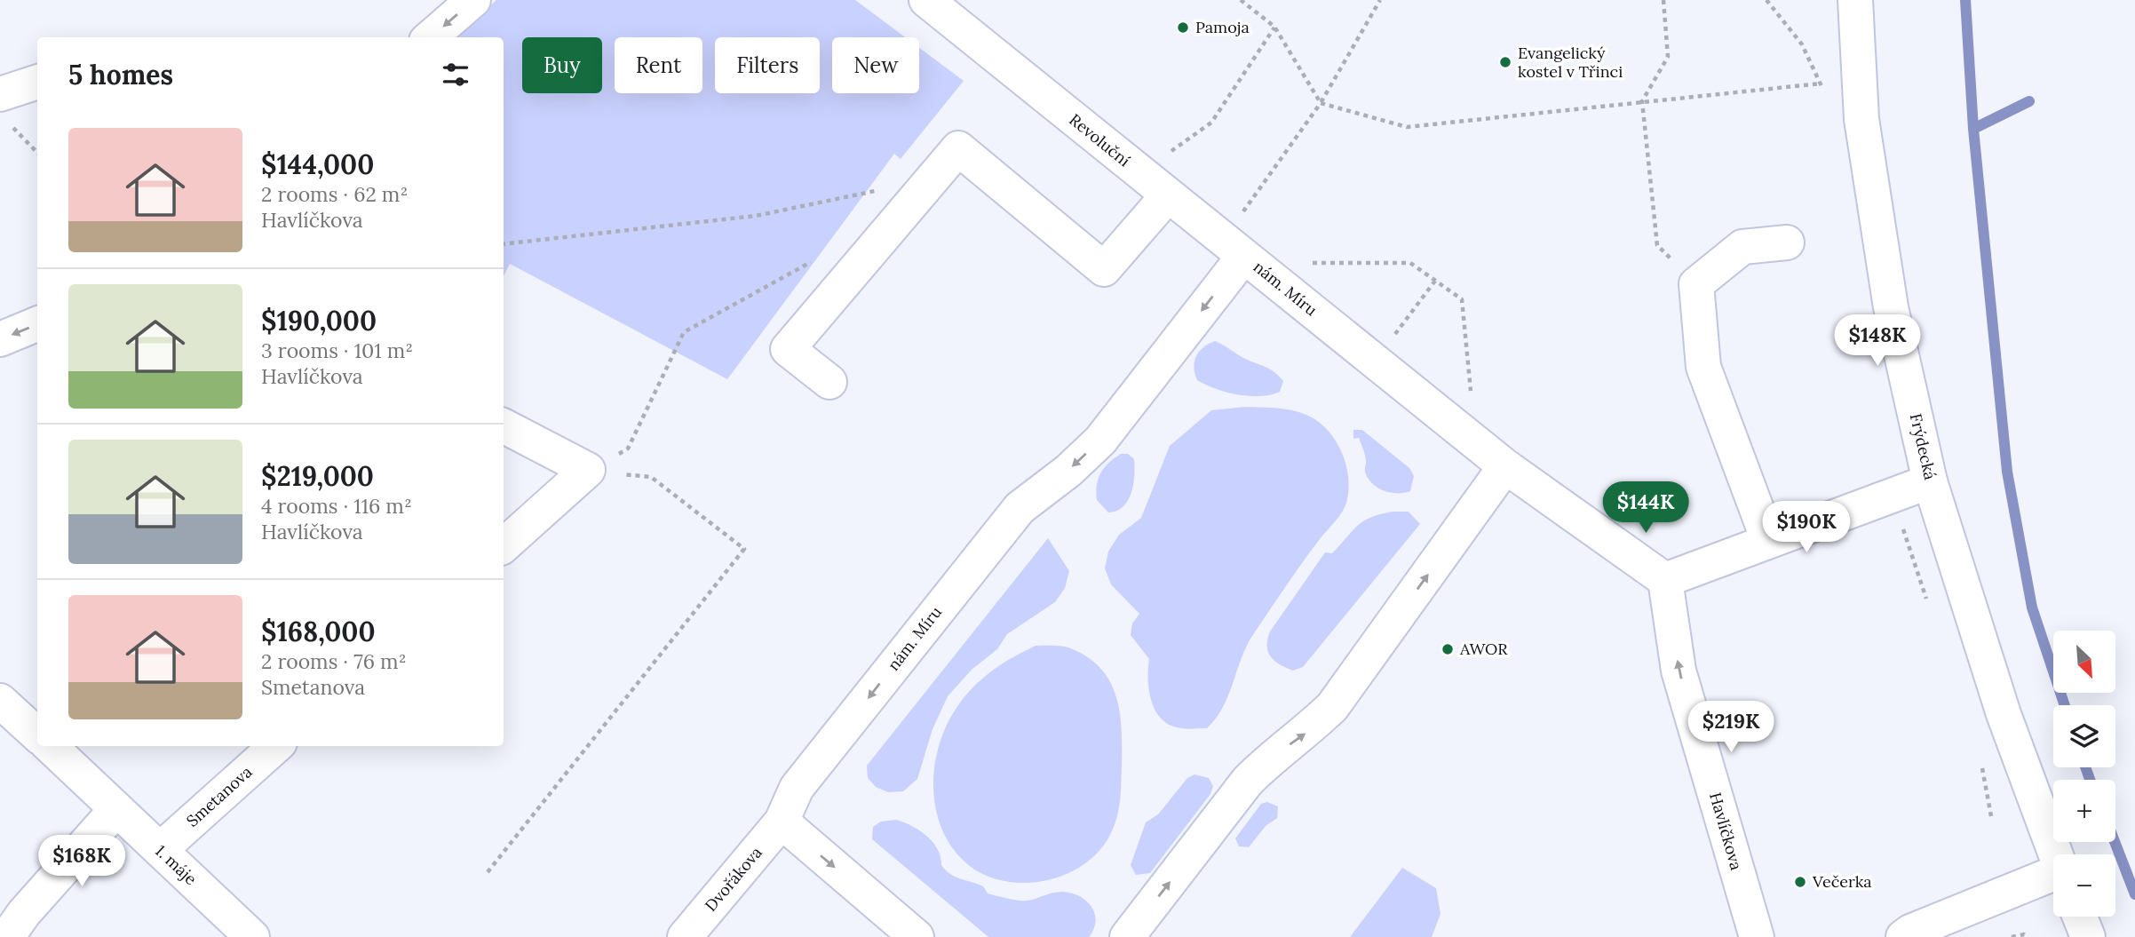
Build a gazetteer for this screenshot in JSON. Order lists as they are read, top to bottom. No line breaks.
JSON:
{"streets":{"street":["Revoluční","nám. Míru","Frýdecká","Smetanova","Havlíčkova","1. máje","Dvořákova"]},"crossings":[["Revoluční","nám. Míru"],["nám. Míru","Dvořákova"],["Smetanova","1. máje"]],"one_way":["nám. Míru","Havlíčkova"],"places":["Pamoja","Evangelický kostel v Třinci","AWOR","Večerka"],"north":"bottom right","page":{"chip":["Buy","Rent","Filters","New"],"heading":"5 homes","list":[{"name":"$144,000","note":"2 rooms · 62 m² · Havlíčkova"},{"name":"$190,000","note":"3 rooms · 101 m² · Havlíčkova"},{"name":"$219,000","note":"4 rooms · 116 m² · Havlíčkova"},{"name":"$168,000","note":"2 rooms · 76 m² · Smetanova"}],"price":["$148K","$144K","$190K","$219K","$168K"],"map_buttons":["+","−"]}}
